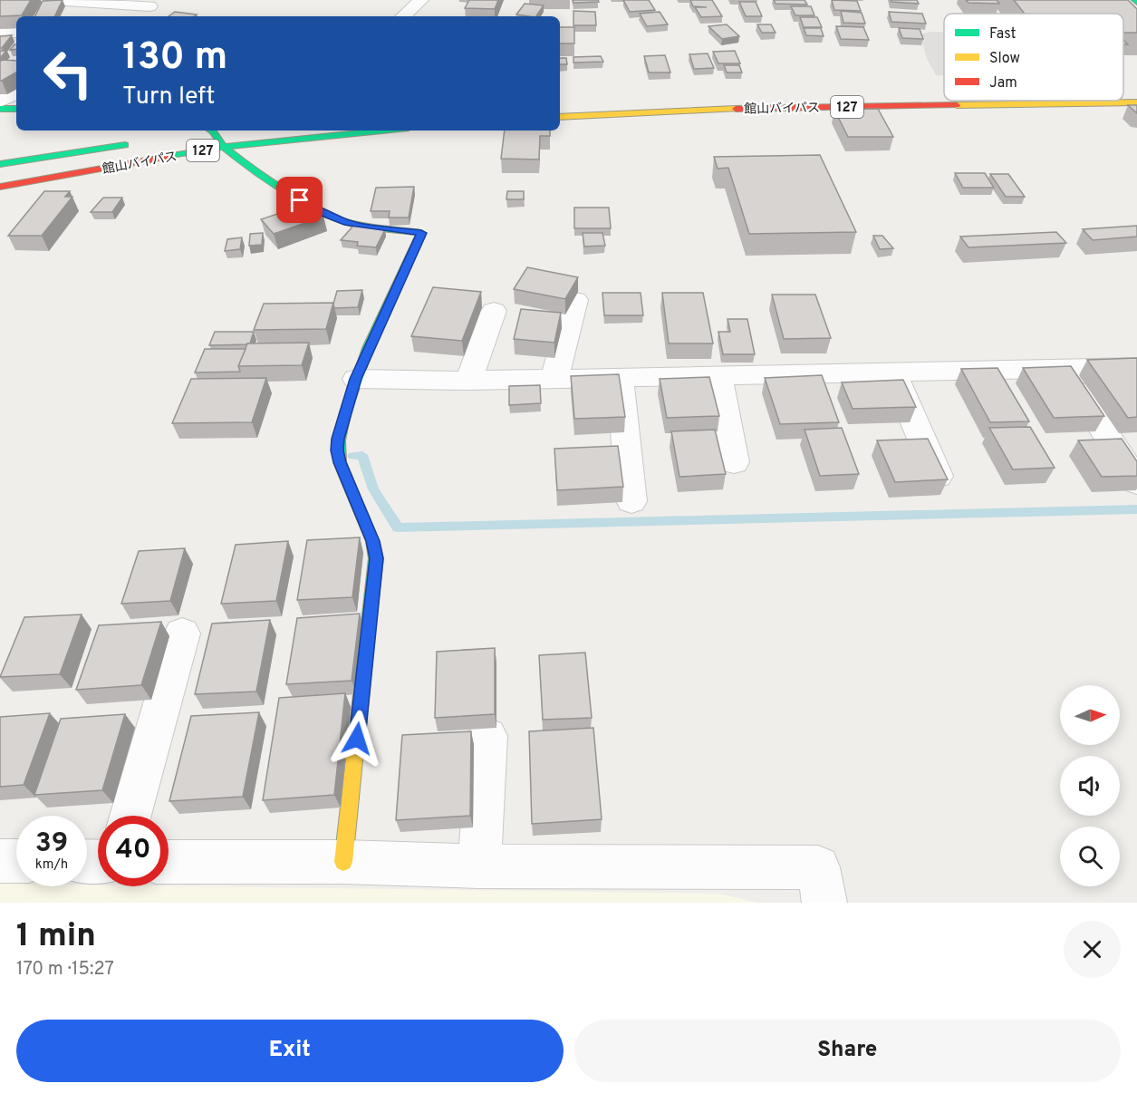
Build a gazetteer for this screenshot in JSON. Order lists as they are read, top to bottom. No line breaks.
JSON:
{"streets":{"main road":["127","館山バイパス"]},"legend":["Fast","Slow","Jam"],"north":"right","page":{"turn":["130 m","Turn left"],"speed":"39 km/h","limit":"40","heading":["1 min","170 m · 15:27"],"buttons":["Exit","Share"]}}
